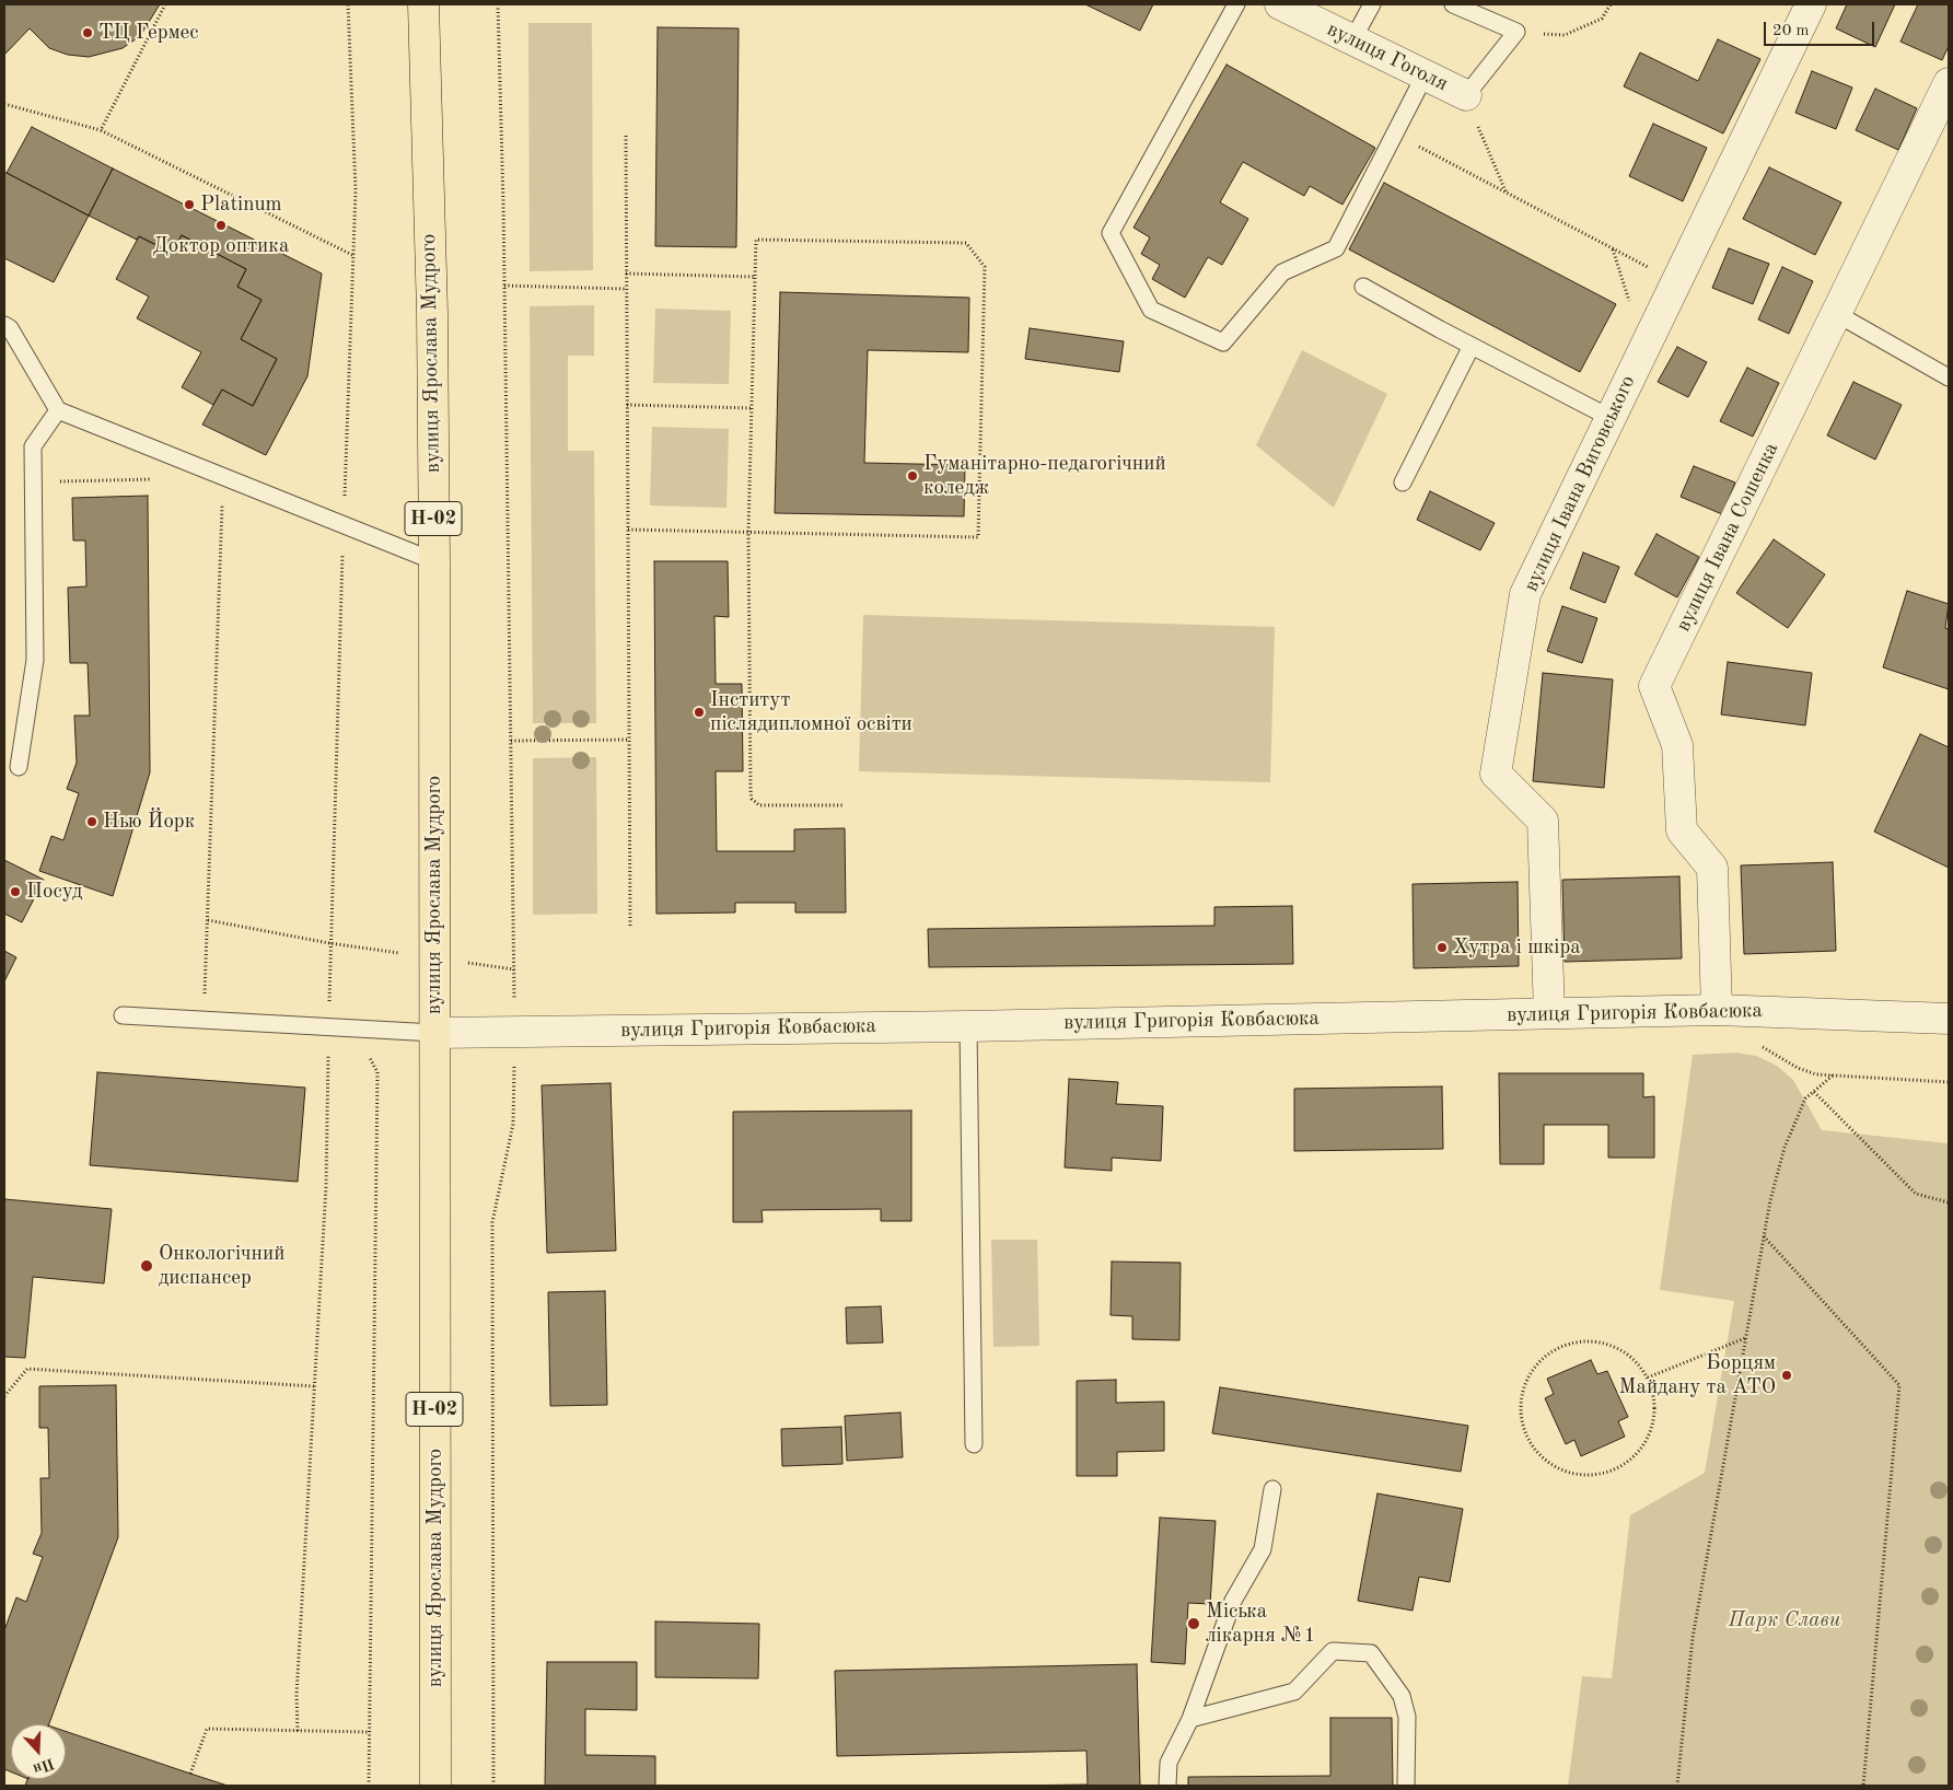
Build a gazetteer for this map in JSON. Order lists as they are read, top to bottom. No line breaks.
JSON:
{"streets":{"main road":["вулиця Ярослава Мудрого","Н-02"],"street":["вулиця Гоголя","вулиця Івана Виговського","вулиця Івана Сошенка","вулиця Григорія Ковбасюка"]},"crossings":[["вулиця Ярослава Мудрого","вулиця Григорія Ковбасюка"],["вулиця Івана Виговського","вулиця Григорія Ковбасюка"],["вулиця Івана Сошенка","вулиця Григорія Ковбасюка"]],"parks":["Парк Слави"],"places":["ТЦ Гермес","Platinum","Доктор оптика","Гуманітарно-педагогічний коледж","Інститут післядипломної освіти","Нью Йорк","Посуд","Хутра і шкіра","Онкологічний диспансер","Борцям Майдану та АТО","Міська лікарня №1"],"scale_bar":"20 m","north":"bottom"}
